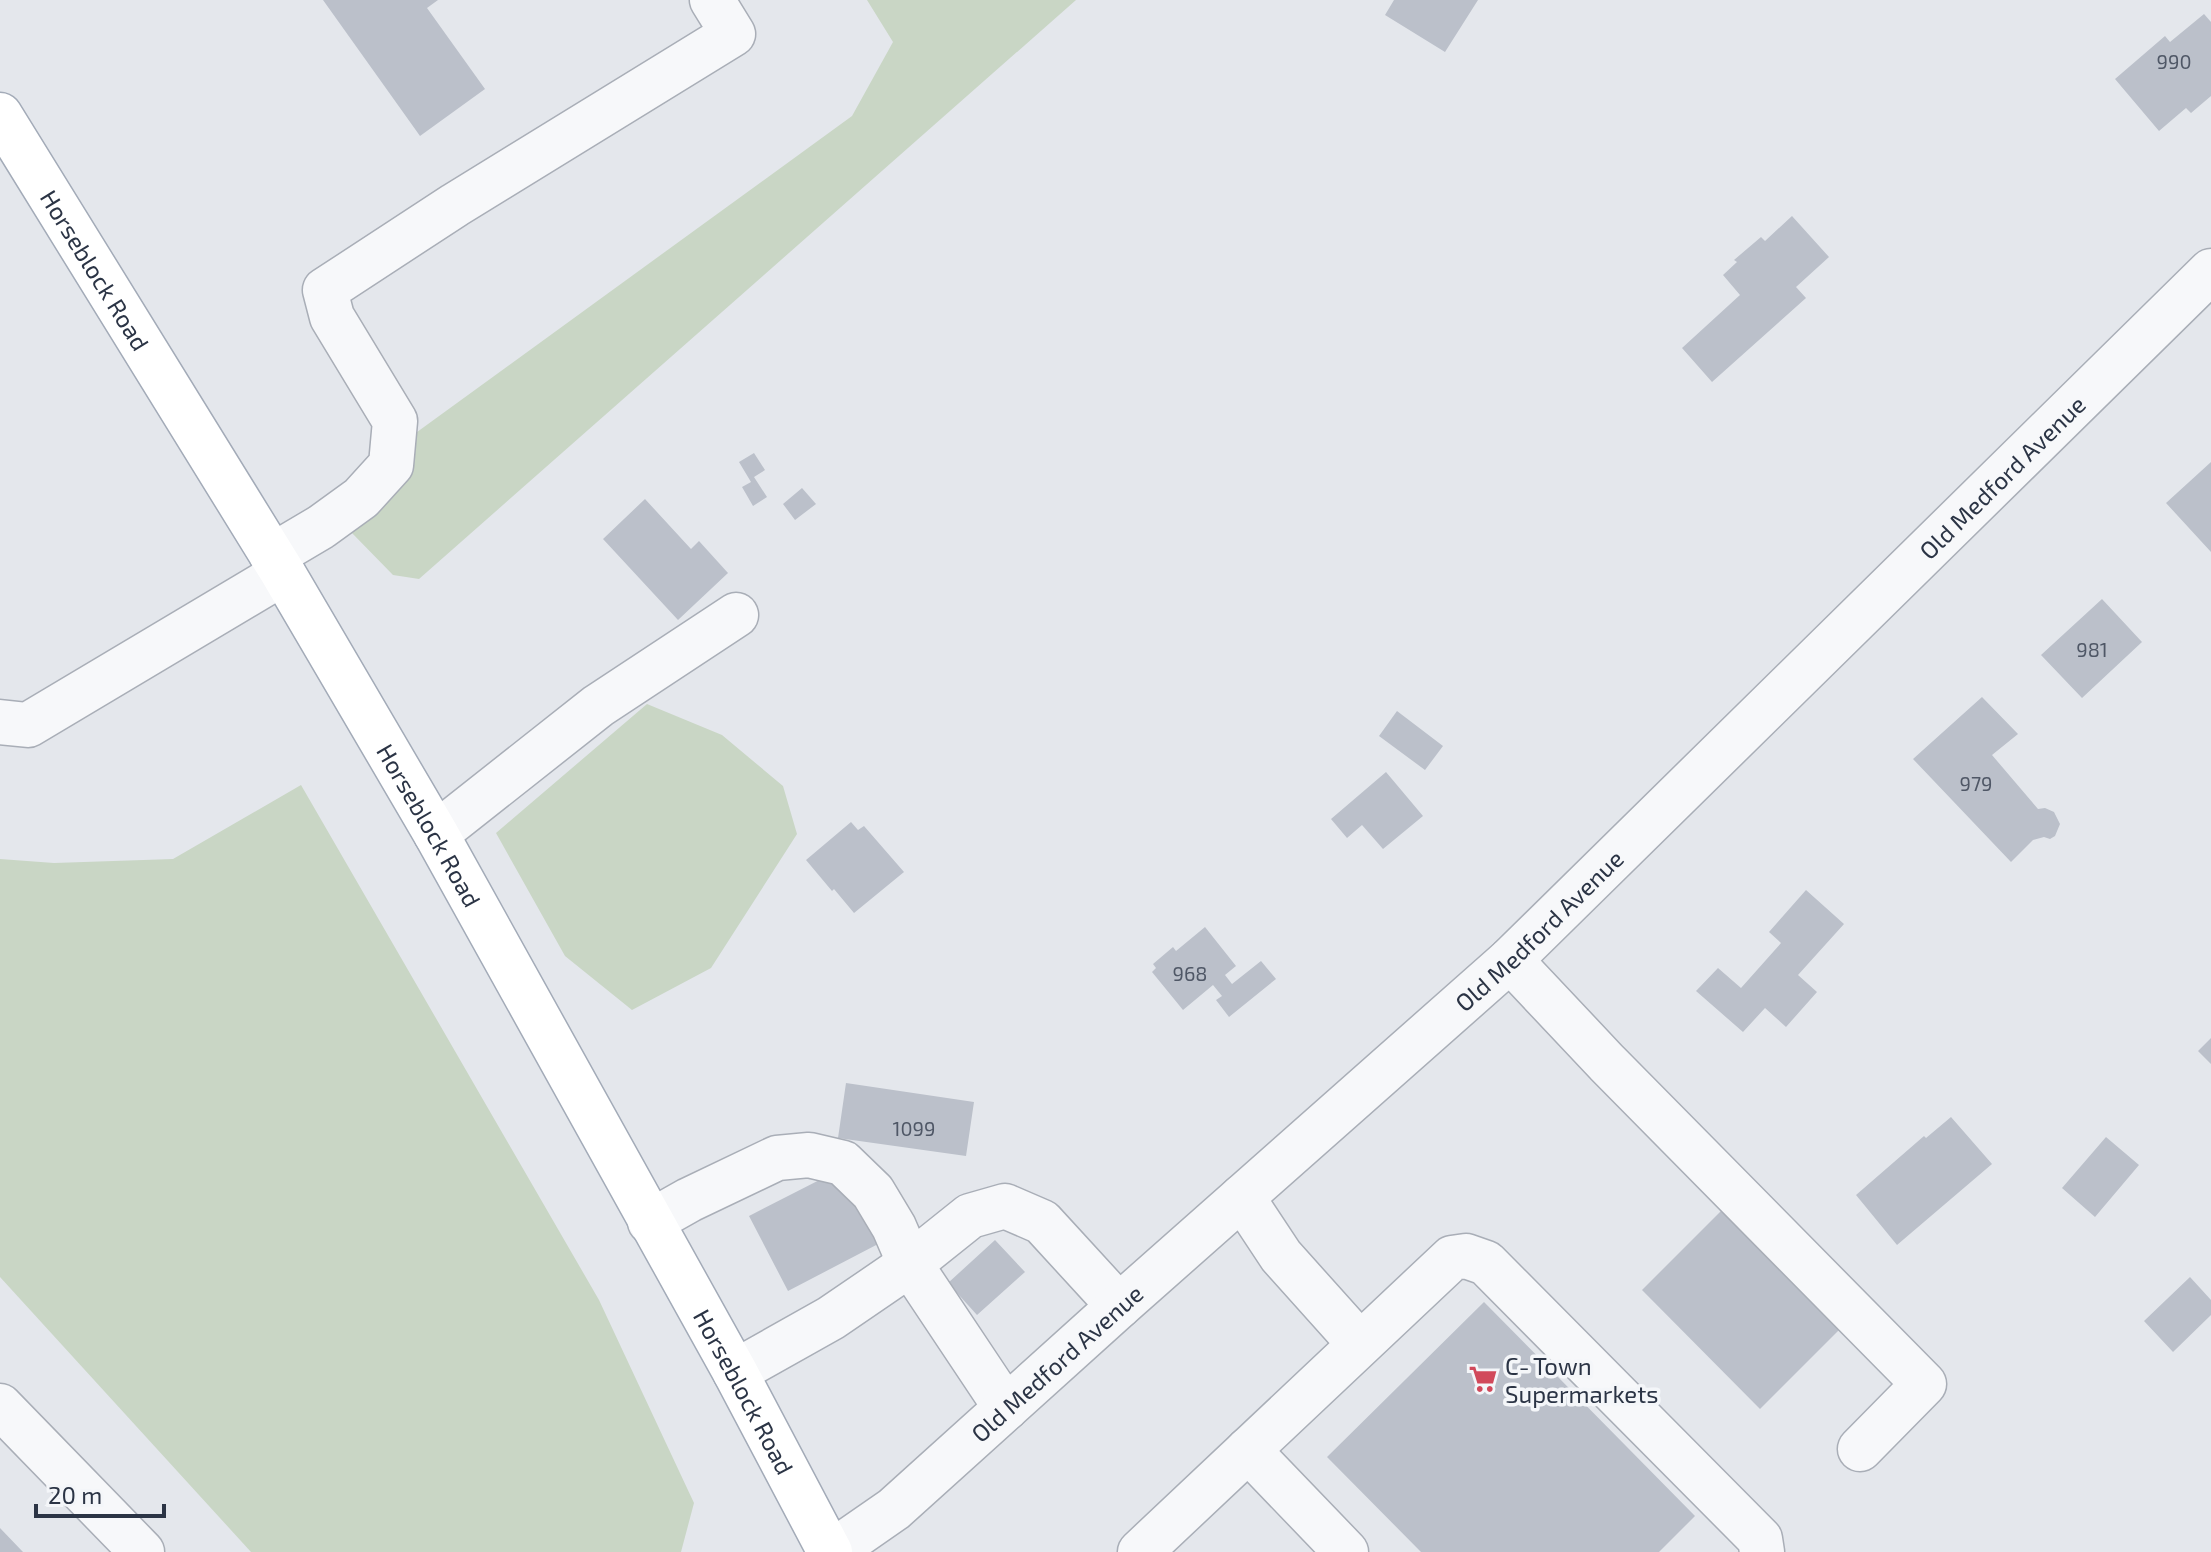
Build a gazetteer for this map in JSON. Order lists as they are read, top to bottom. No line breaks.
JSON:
{"streets":{"main road":["Horseblock Road"],"street":["Old Medford Avenue"]},"crossings":[["Horseblock Road","Old Medford Avenue"]],"places":{"supermarket":["C‑Town Supermarkets"]},"house_numbers":["990","981","979","968","1099"],"scale_bar":"20 m"}
